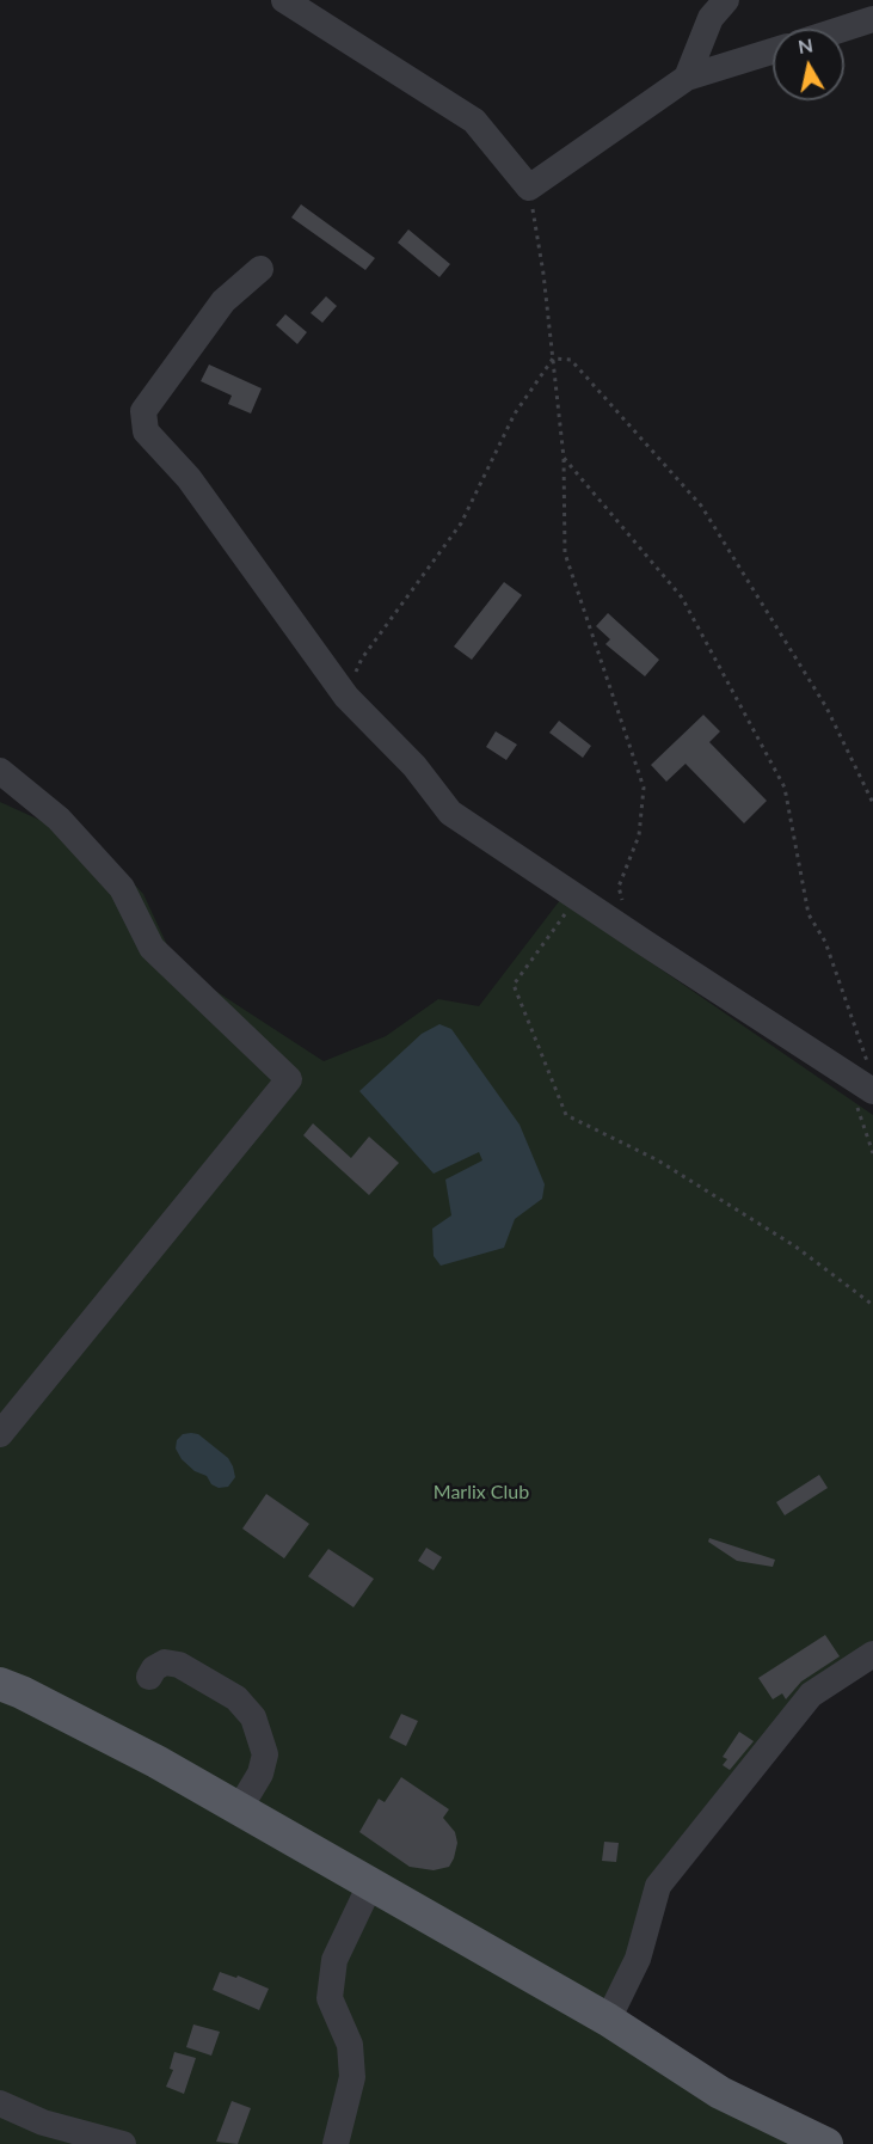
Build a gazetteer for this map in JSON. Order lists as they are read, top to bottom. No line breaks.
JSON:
{"parks":["Marlix Club"],"north":"top"}
